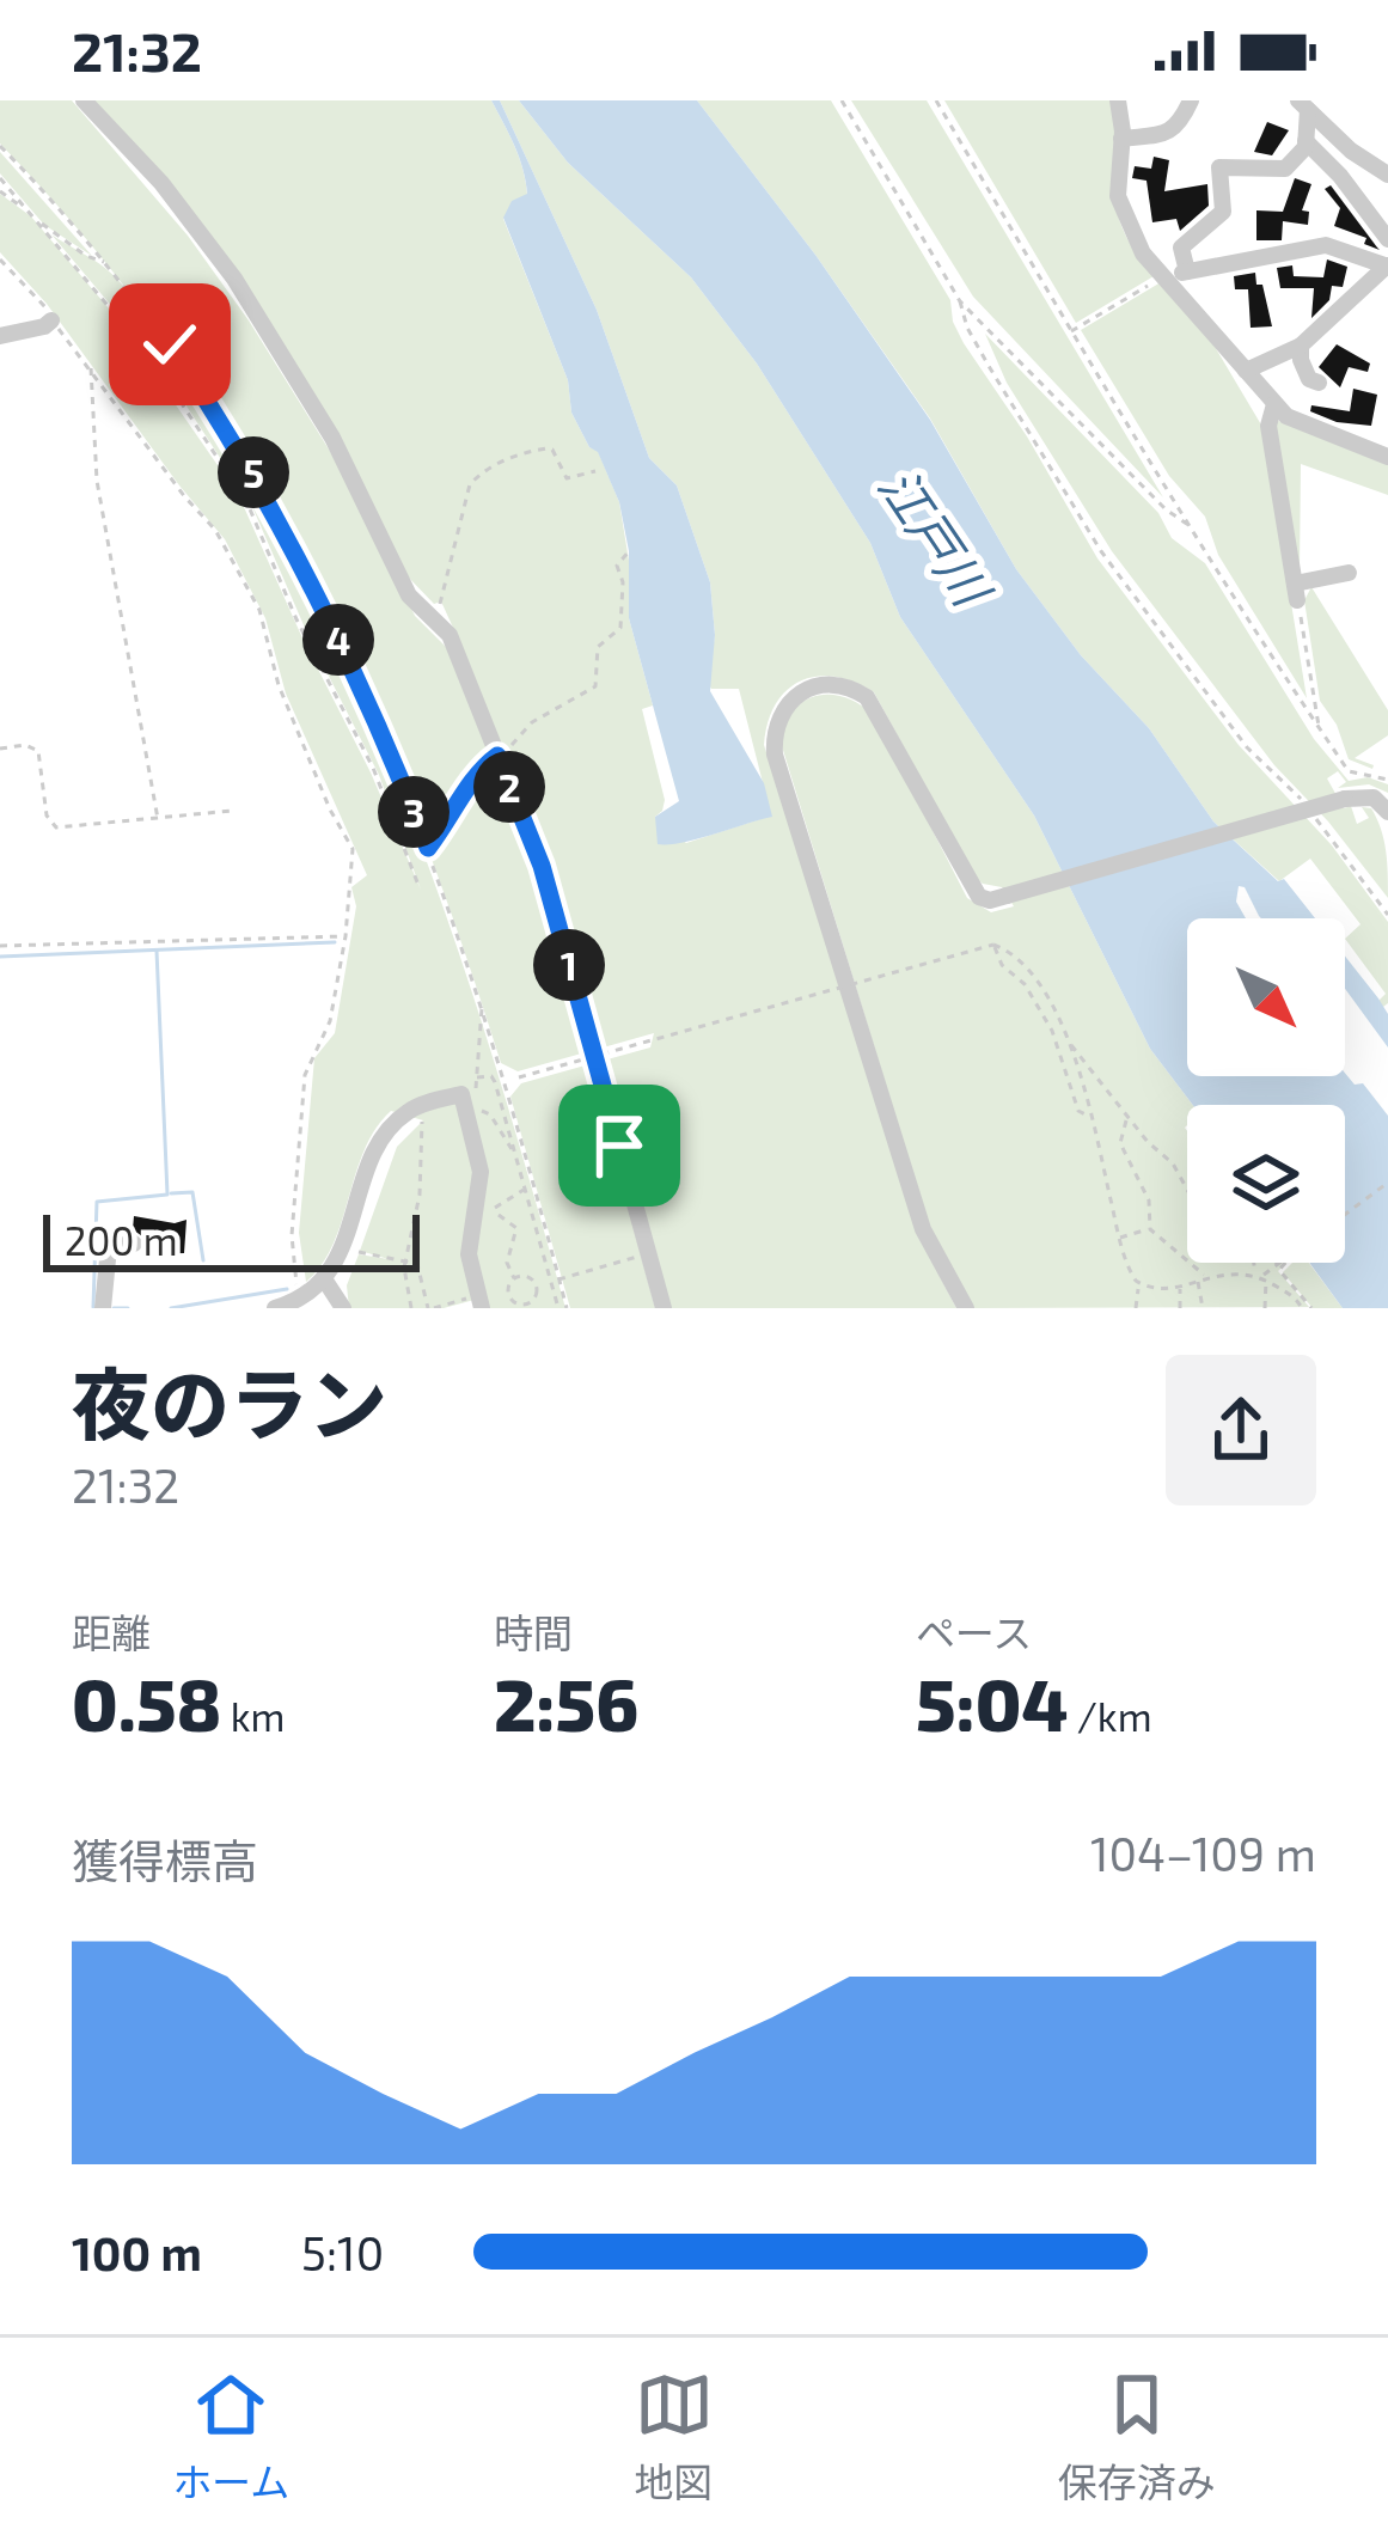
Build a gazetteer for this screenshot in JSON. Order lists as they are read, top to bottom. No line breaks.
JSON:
{"water":["江戸川"],"scale_bar":"200 m","north":"bottom right","page":{"status":"21:32","pins":["5","4","2","3","1"],"scale":"200 m","heading":["夜のラン","21:32"],"stats":[["距離","0.58 km"],["時間","2:56"],["ペース","5:04 /km"]],"chart":["獲得標高","104–109 m"],"list":[{"name":"100 m","note":"5:10"}],"tabs":["ホーム","地図","保存済み"]}}
